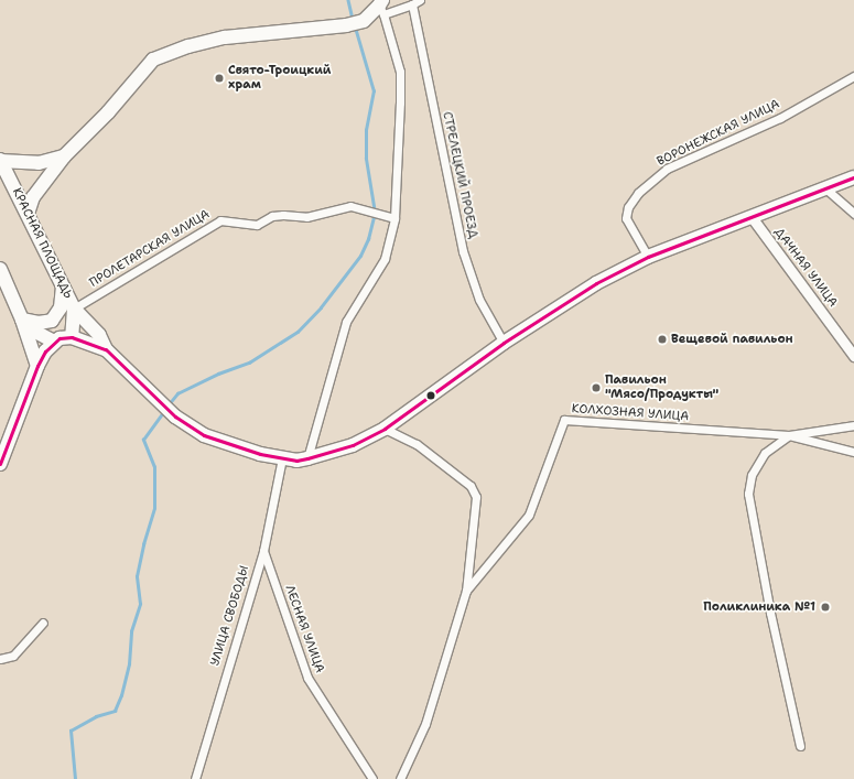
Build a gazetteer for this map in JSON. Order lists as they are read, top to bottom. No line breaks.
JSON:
{"streets":{"main road":["КРАСНАЯ ПЛОЩАДЬ"],"street":["ВОРОНЕЖСКАЯ УЛИЦА","СТРЕЛЕЦКИЙ ПРОЕЗД","ПРОЛЕТАРСКАЯ УЛИЦА","ДАЧНАЯ УЛИЦА","КОЛХОЗНАЯ УЛИЦА","УЛИЦА СВОБОДЫ","ЛЕСНАЯ УЛИЦА"]},"crossings":[["КРАСНАЯ ПЛОЩАДЬ","ПРОЛЕТАРСКАЯ УЛИЦА"],["УЛИЦА СВОБОДЫ","ЛЕСНАЯ УЛИЦА"]],"places":["Свято-Троицкий храм","Вещевой павильон","Павильон \"Мясо/Продукты\"","Поликлиника №1"]}
